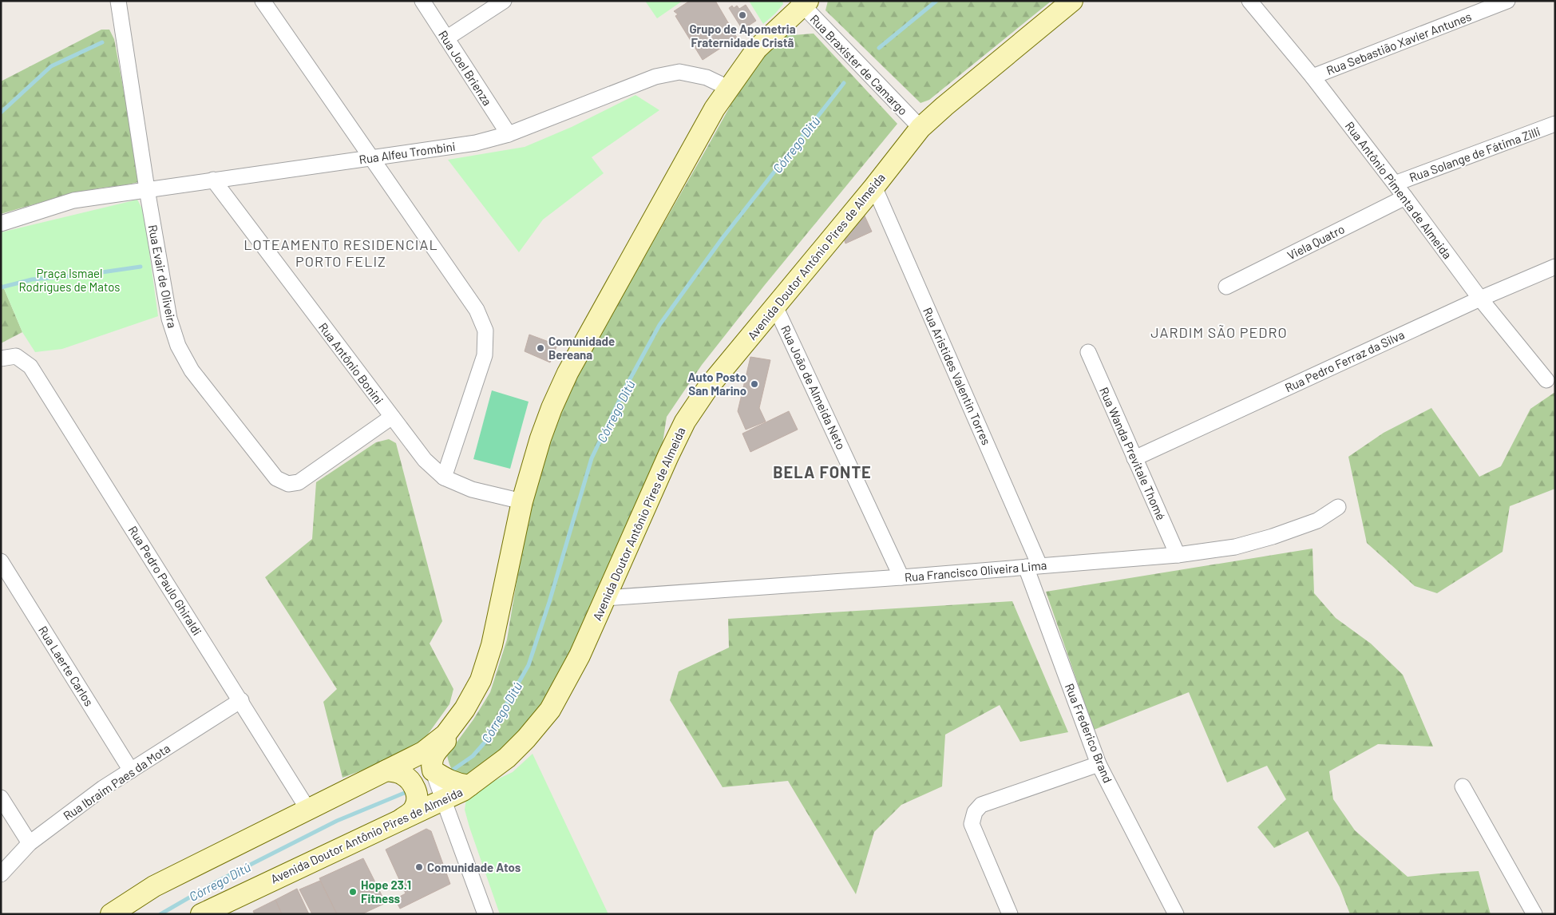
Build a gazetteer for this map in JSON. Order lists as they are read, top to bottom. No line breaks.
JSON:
{"streets":{"main road":["Avenida Doutor Antônio Pires de Almeida"],"street":["Rua Sebastião Xavier Antunes","Rua Braxister de Camargo","Rua Joel Brienza","Rua Alfeu Trombini","Rua Solange de Fátima Zilli","Rua Antônio Pimenta de Almeida","Viela Quatro","Rua Evair de Oliveira","Rua Pedro Ferraz da Silva","Rua Antônio Bonini","Rua Aristides Valentin Torres","Rua João de Almeida Neto","Rua Wanda Previtale Thomé","Rua Francisco Oliveira Lima","Rua Pedro Paulo Ghiraldi","Rua Laerte Carlos","Rua Frederico Brand","Rua Ibraim Paes da Mota"]},"crossings":[["Rua Sebastião Xavier Antunes","Rua Antônio Pimenta de Almeida"],["Rua Braxister de Camargo","Avenida Doutor Antônio Pires de Almeida"],["Rua Joel Brienza","Rua Alfeu Trombini"],["Rua Alfeu Trombini","Rua Evair de Oliveira"],["Rua Alfeu Trombini","Rua Antônio Bonini"],["Rua Solange de Fátima Zilli","Rua Antônio Pimenta de Almeida"],["Rua Antônio Pimenta de Almeida","Viela Quatro"],["Rua Antônio Pimenta de Almeida","Rua Pedro Ferraz da Silva"],["Avenida Doutor Antônio Pires de Almeida","Rua Aristides Valentin Torres"],["Avenida Doutor Antônio Pires de Almeida","Rua João de Almeida Neto"],["Avenida Doutor Antônio Pires de Almeida","Rua Francisco Oliveira Lima"],["Rua Evair de Oliveira","Rua Antônio Bonini"],["Rua Pedro Ferraz da Silva","Rua Wanda Previtale Thomé"],["Rua Aristides Valentin Torres","Rua Francisco Oliveira Lima"],["Rua Aristides Valentin Torres","Rua Frederico Brand"],["Rua João de Almeida Neto","Rua Francisco Oliveira Lima"],["Rua Wanda Previtale Thomé","Rua Francisco Oliveira Lima"],["Rua Francisco Oliveira Lima","Rua Frederico Brand"],["Rua Pedro Paulo Ghiraldi","Rua Ibraim Paes da Mota"],["Rua Laerte Carlos","Rua Ibraim Paes da Mota"]],"districts":["LOTEAMENTO RESIDENCIAL PORTO FELIZ","JARDIM SÃO PEDRO","BELA FONTE"],"water":["Córrego Ditú"],"parks":["Praça Ismael Rodrigues de Matos"],"places":["Grupo de Apometria Fraternidade Cristã","Comunidade Bereana","Auto Posto San Marino","Comunidade Atos","Hope 23.1 Fitness"]}
